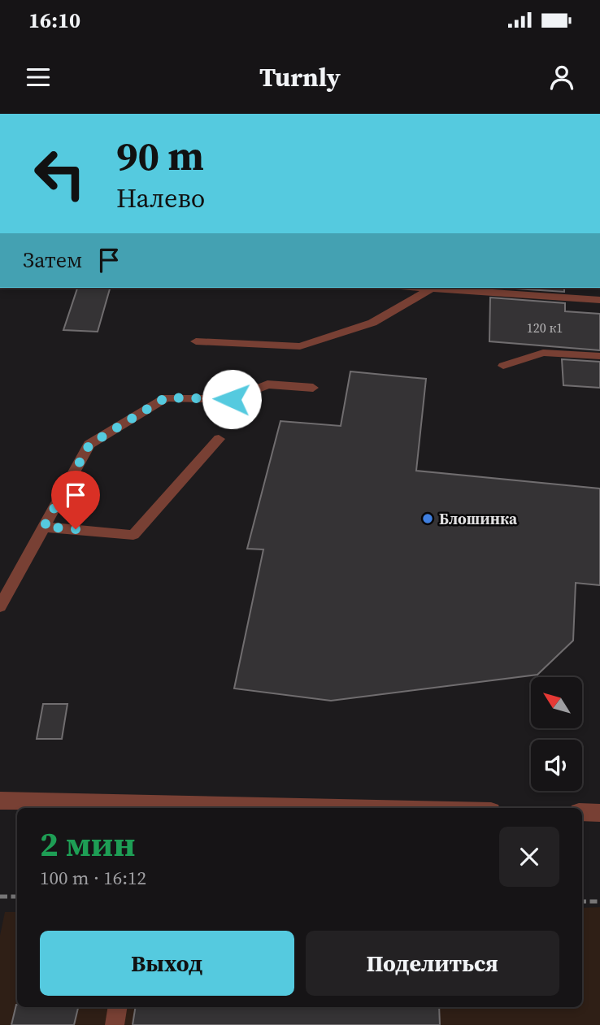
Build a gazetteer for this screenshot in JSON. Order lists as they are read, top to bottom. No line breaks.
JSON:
{"places":["Блошинка"],"house_numbers":["120 к1"],"north":"top left","page":{"status":"16:10","header":"Turnly","turn":["90 m","Налево"],"then":"Затем","heading":["2 мин","100 m · 16:12"],"buttons":["Выход","Поделиться"]}}
